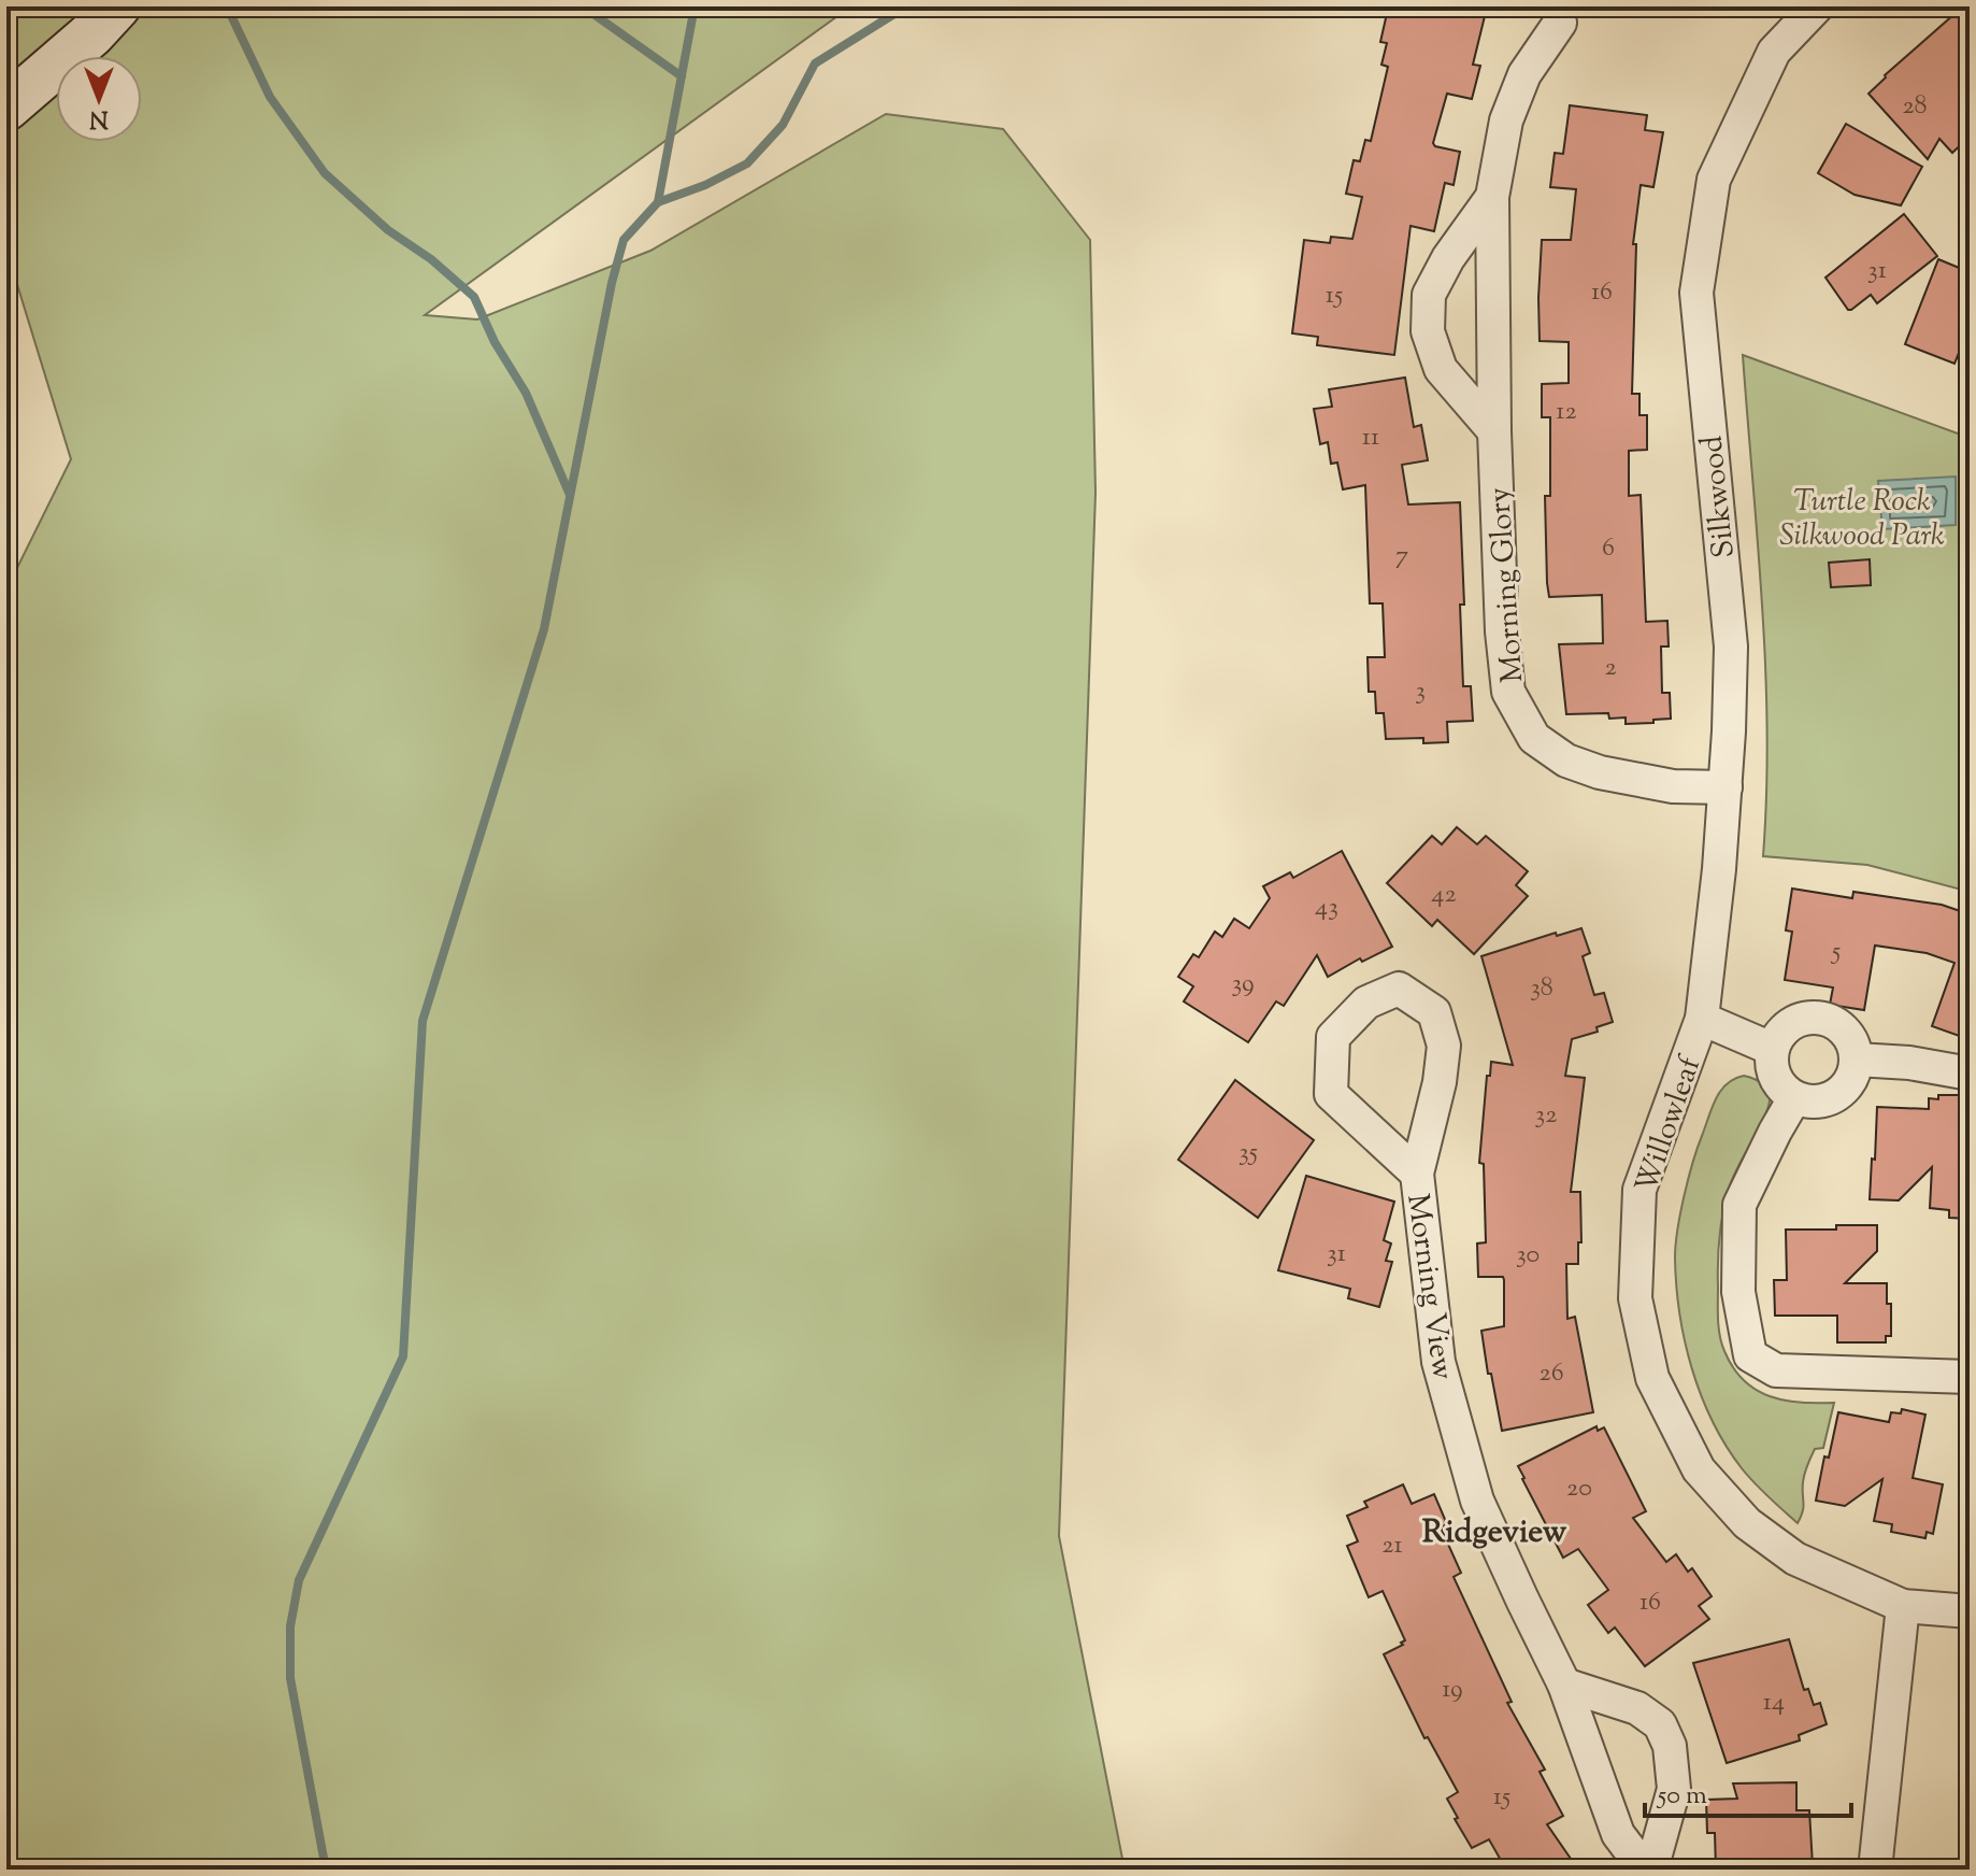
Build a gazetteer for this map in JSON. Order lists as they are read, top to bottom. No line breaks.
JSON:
{"streets":{"street":["Silkwood","Morning Glory","Willowleaf","Morning View"]},"crossings":[["Silkwood","Morning Glory"],["Silkwood","Willowleaf"]],"districts":["Ridgeview"],"parks":["Turtle Rock Silkwood Park"],"house_numbers":["28","31","16","15","12","11","6","7","2","3","42","43","5","39","38","32","35","31","30","26","20","21","16","19","14","15"],"scale_bar":"50 m","north":"bottom"}
